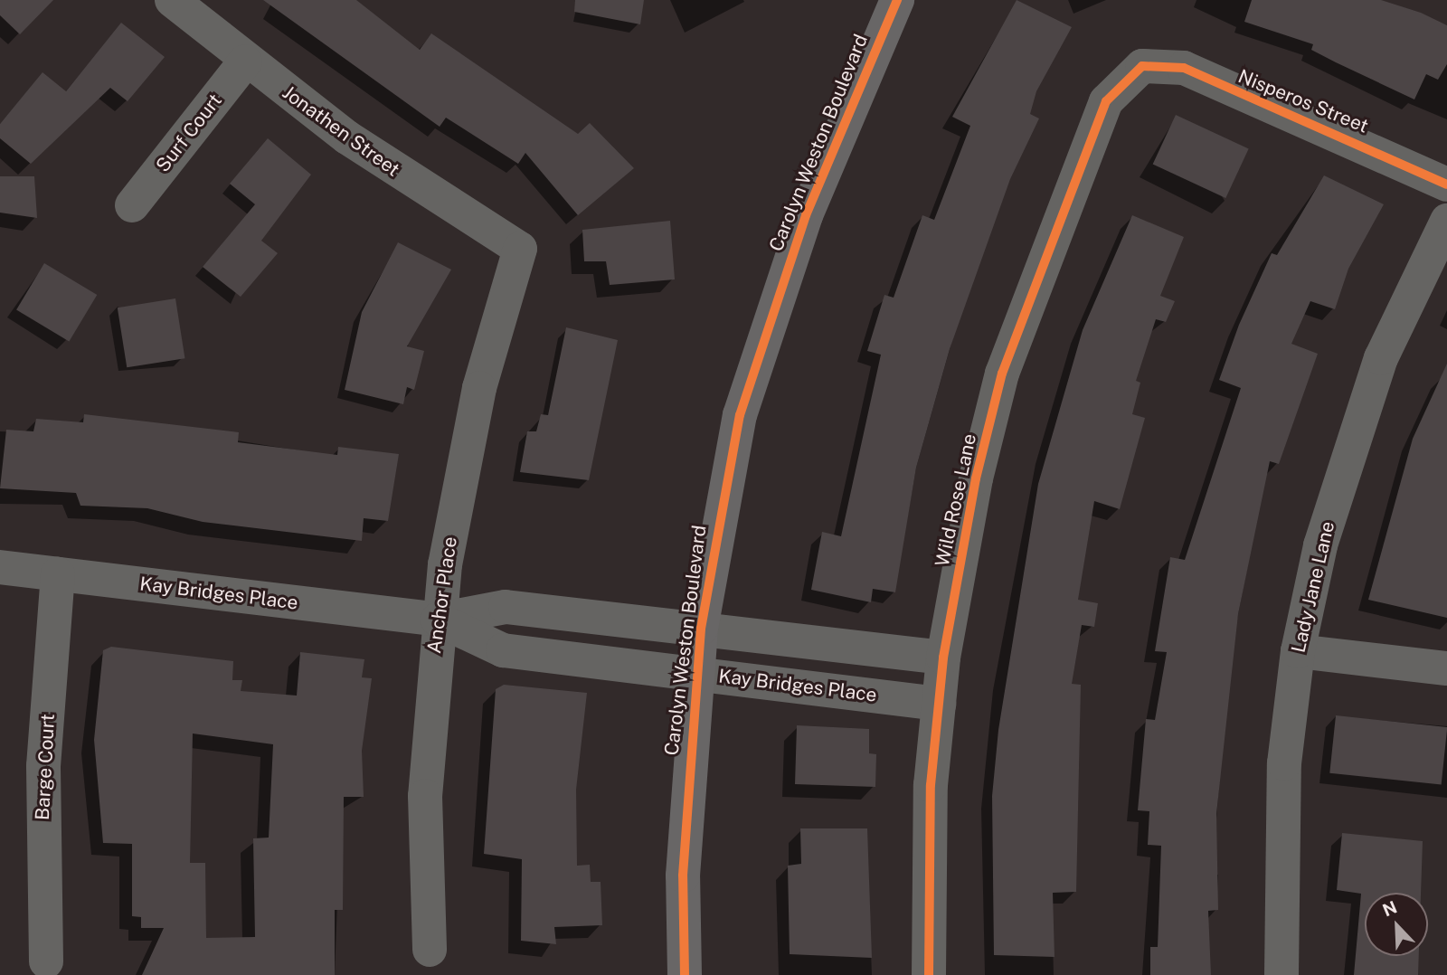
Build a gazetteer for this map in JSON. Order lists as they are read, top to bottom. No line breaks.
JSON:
{"streets":{"street":["Nisperos Street","Jonathen Street","Surf Court","Carolyn Weston Boulevard","Wild Rose Lane","Lady Jane Lane","Kay Bridges Place","Anchor Place","Barge Court"]},"crossings":[["Nisperos Street","Wild Rose Lane"],["Jonathen Street","Surf Court"],["Jonathen Street","Anchor Place"],["Carolyn Weston Boulevard","Kay Bridges Place"],["Wild Rose Lane","Kay Bridges Place"],["Kay Bridges Place","Anchor Place"],["Kay Bridges Place","Barge Court"]],"north":"top left"}
